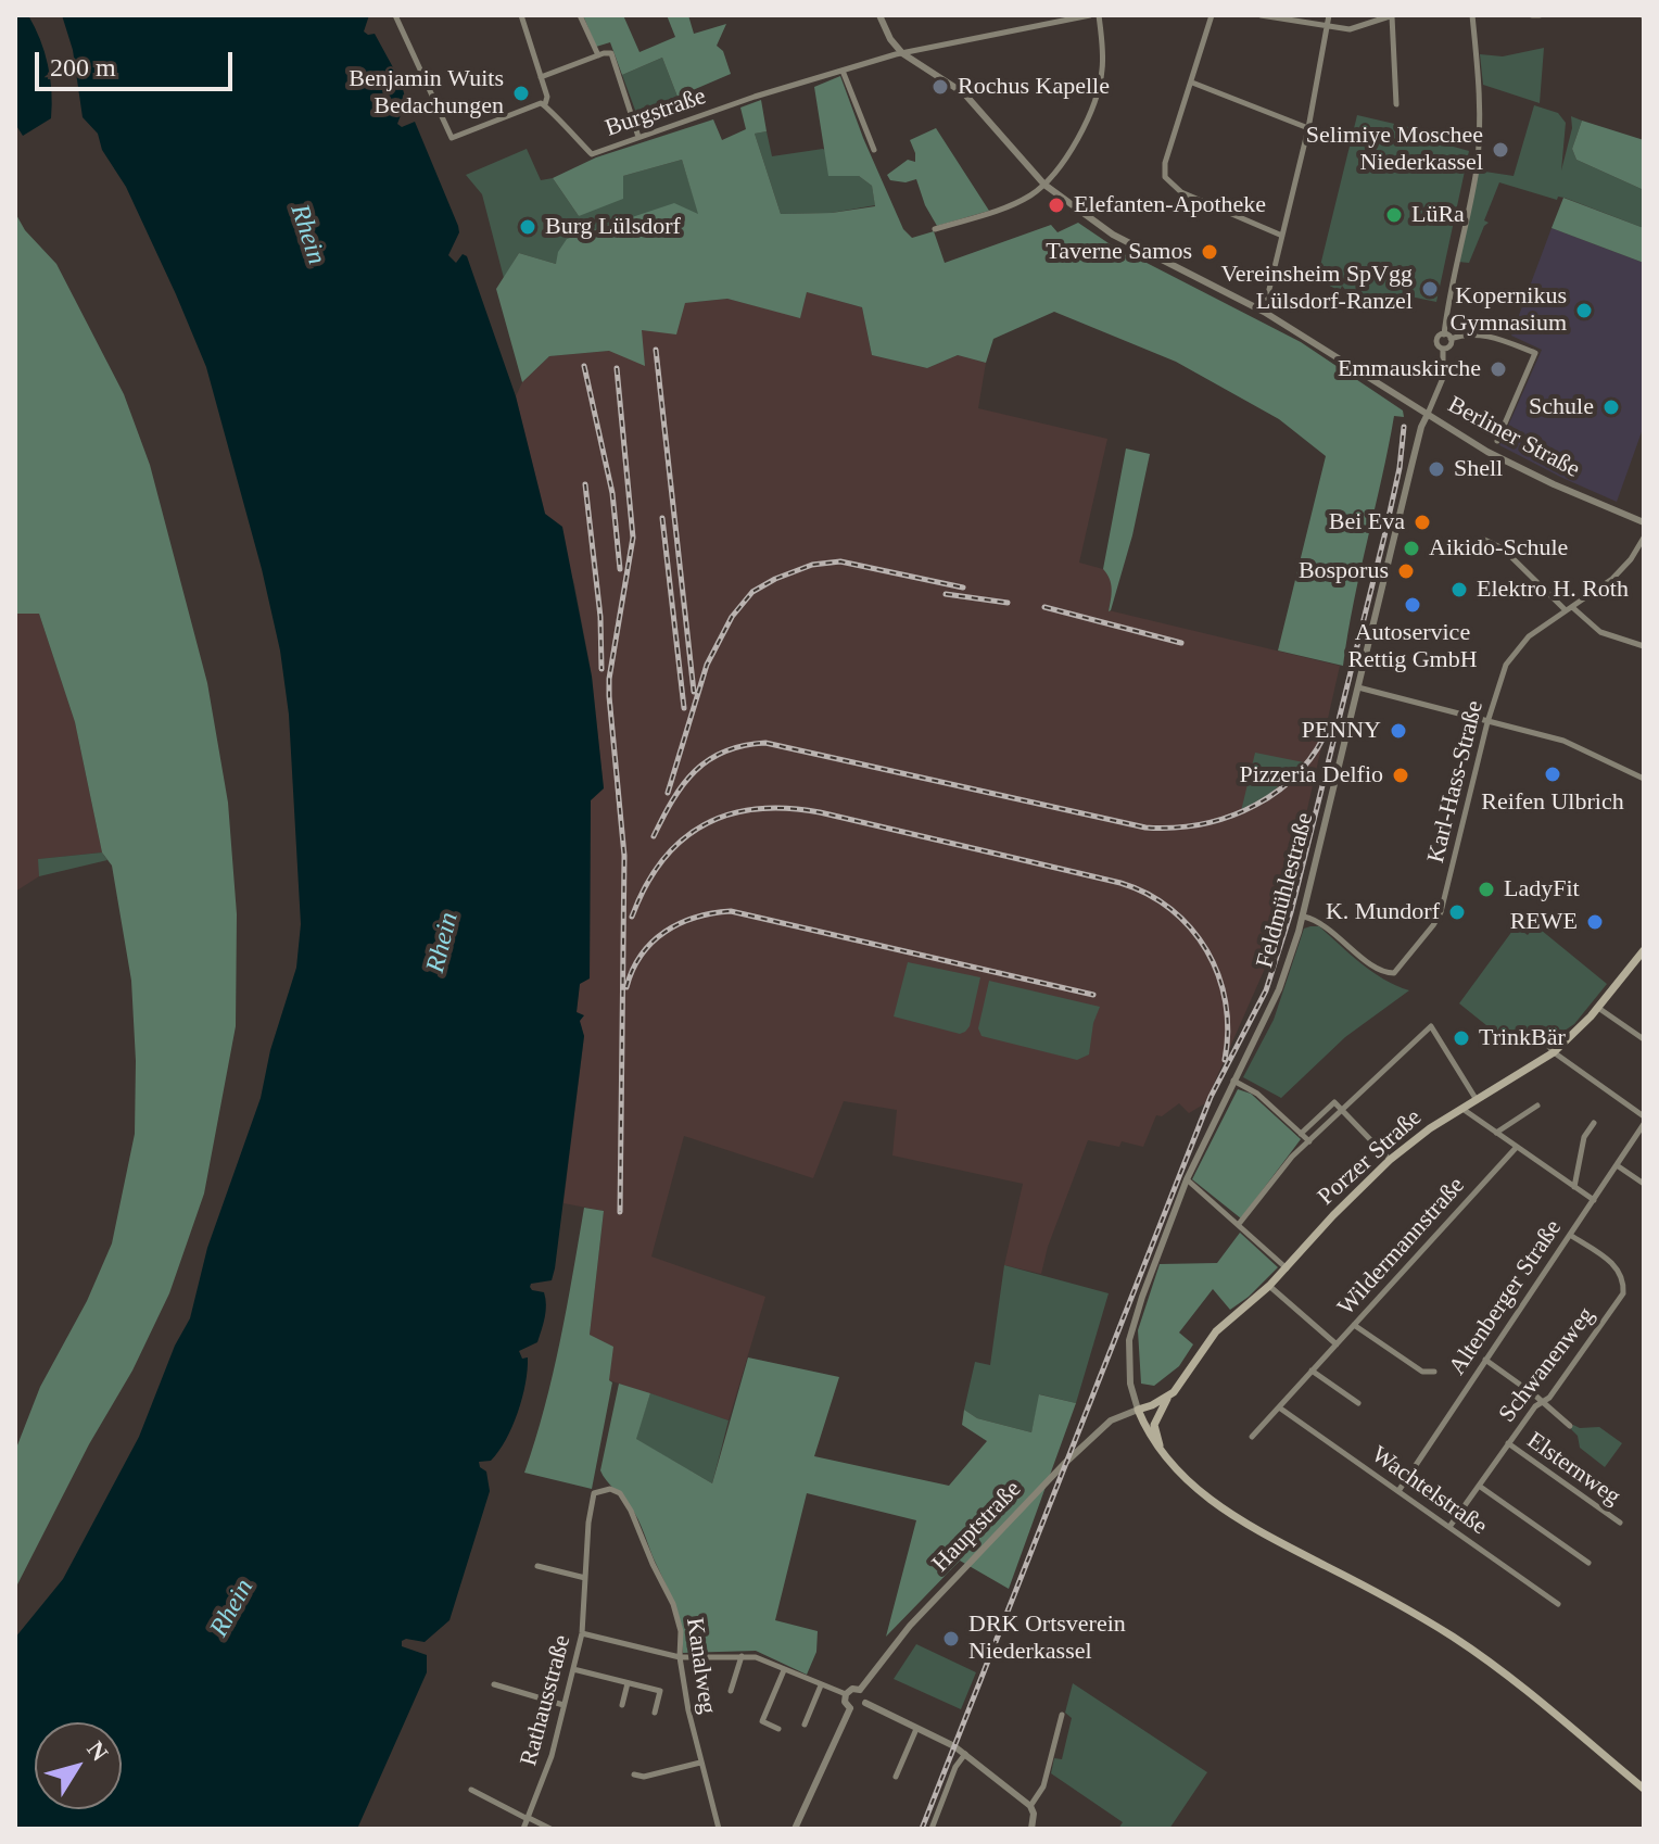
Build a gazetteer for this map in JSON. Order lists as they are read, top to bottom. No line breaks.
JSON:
{"streets":{"main road":["Porzer Straße"],"street":["Burgstraße","Berliner Straße","Karl-Hass-Straße","Feldmühlestraße","Wildermannstraße","Altenberger Straße","Schwanenweg","Elsternweg","Wachtelstraße","Hauptstraße","Kanalweg","Rathausstraße"]},"crossings":[["Burgstraße","Berliner Straße"],["Berliner Straße","Feldmühlestraße"],["Karl-Hass-Straße","Feldmühlestraße"],["Feldmühlestraße","Porzer Straße"],["Feldmühlestraße","Hauptstraße"],["Porzer Straße","Hauptstraße"],["Wildermannstraße","Wachtelstraße"],["Altenberger Straße","Schwanenweg"],["Altenberger Straße","Wachtelstraße"],["Schwanenweg","Elsternweg"],["Schwanenweg","Wachtelstraße"],["Kanalweg","Rathausstraße"]],"water":["Rhein"],"places":["Rochus Kapelle","Benjamin Wuits Bedachungen","Selimiye Moschee Niederkassel","Elefanten-Apotheke","LüRa","Burg Lülsdorf","Taverne Samos","Vereinsheim SpVgg Lülsdorf-Ranzel","Kopernikus Gymnasium","Emmauskirche","Schule","Shell","Bei Eva","Aikido-Schule","Bosporus","Elektro H. Roth","Autoservice Rettig GmbH","PENNY","Reifen Ulbrich","Pizzeria Delfio","LadyFit","K. Mundorf","REWE","TrinkBär","DRK Ortsverein Niederkassel"],"scale_bar":"200 m","north":"top right"}
